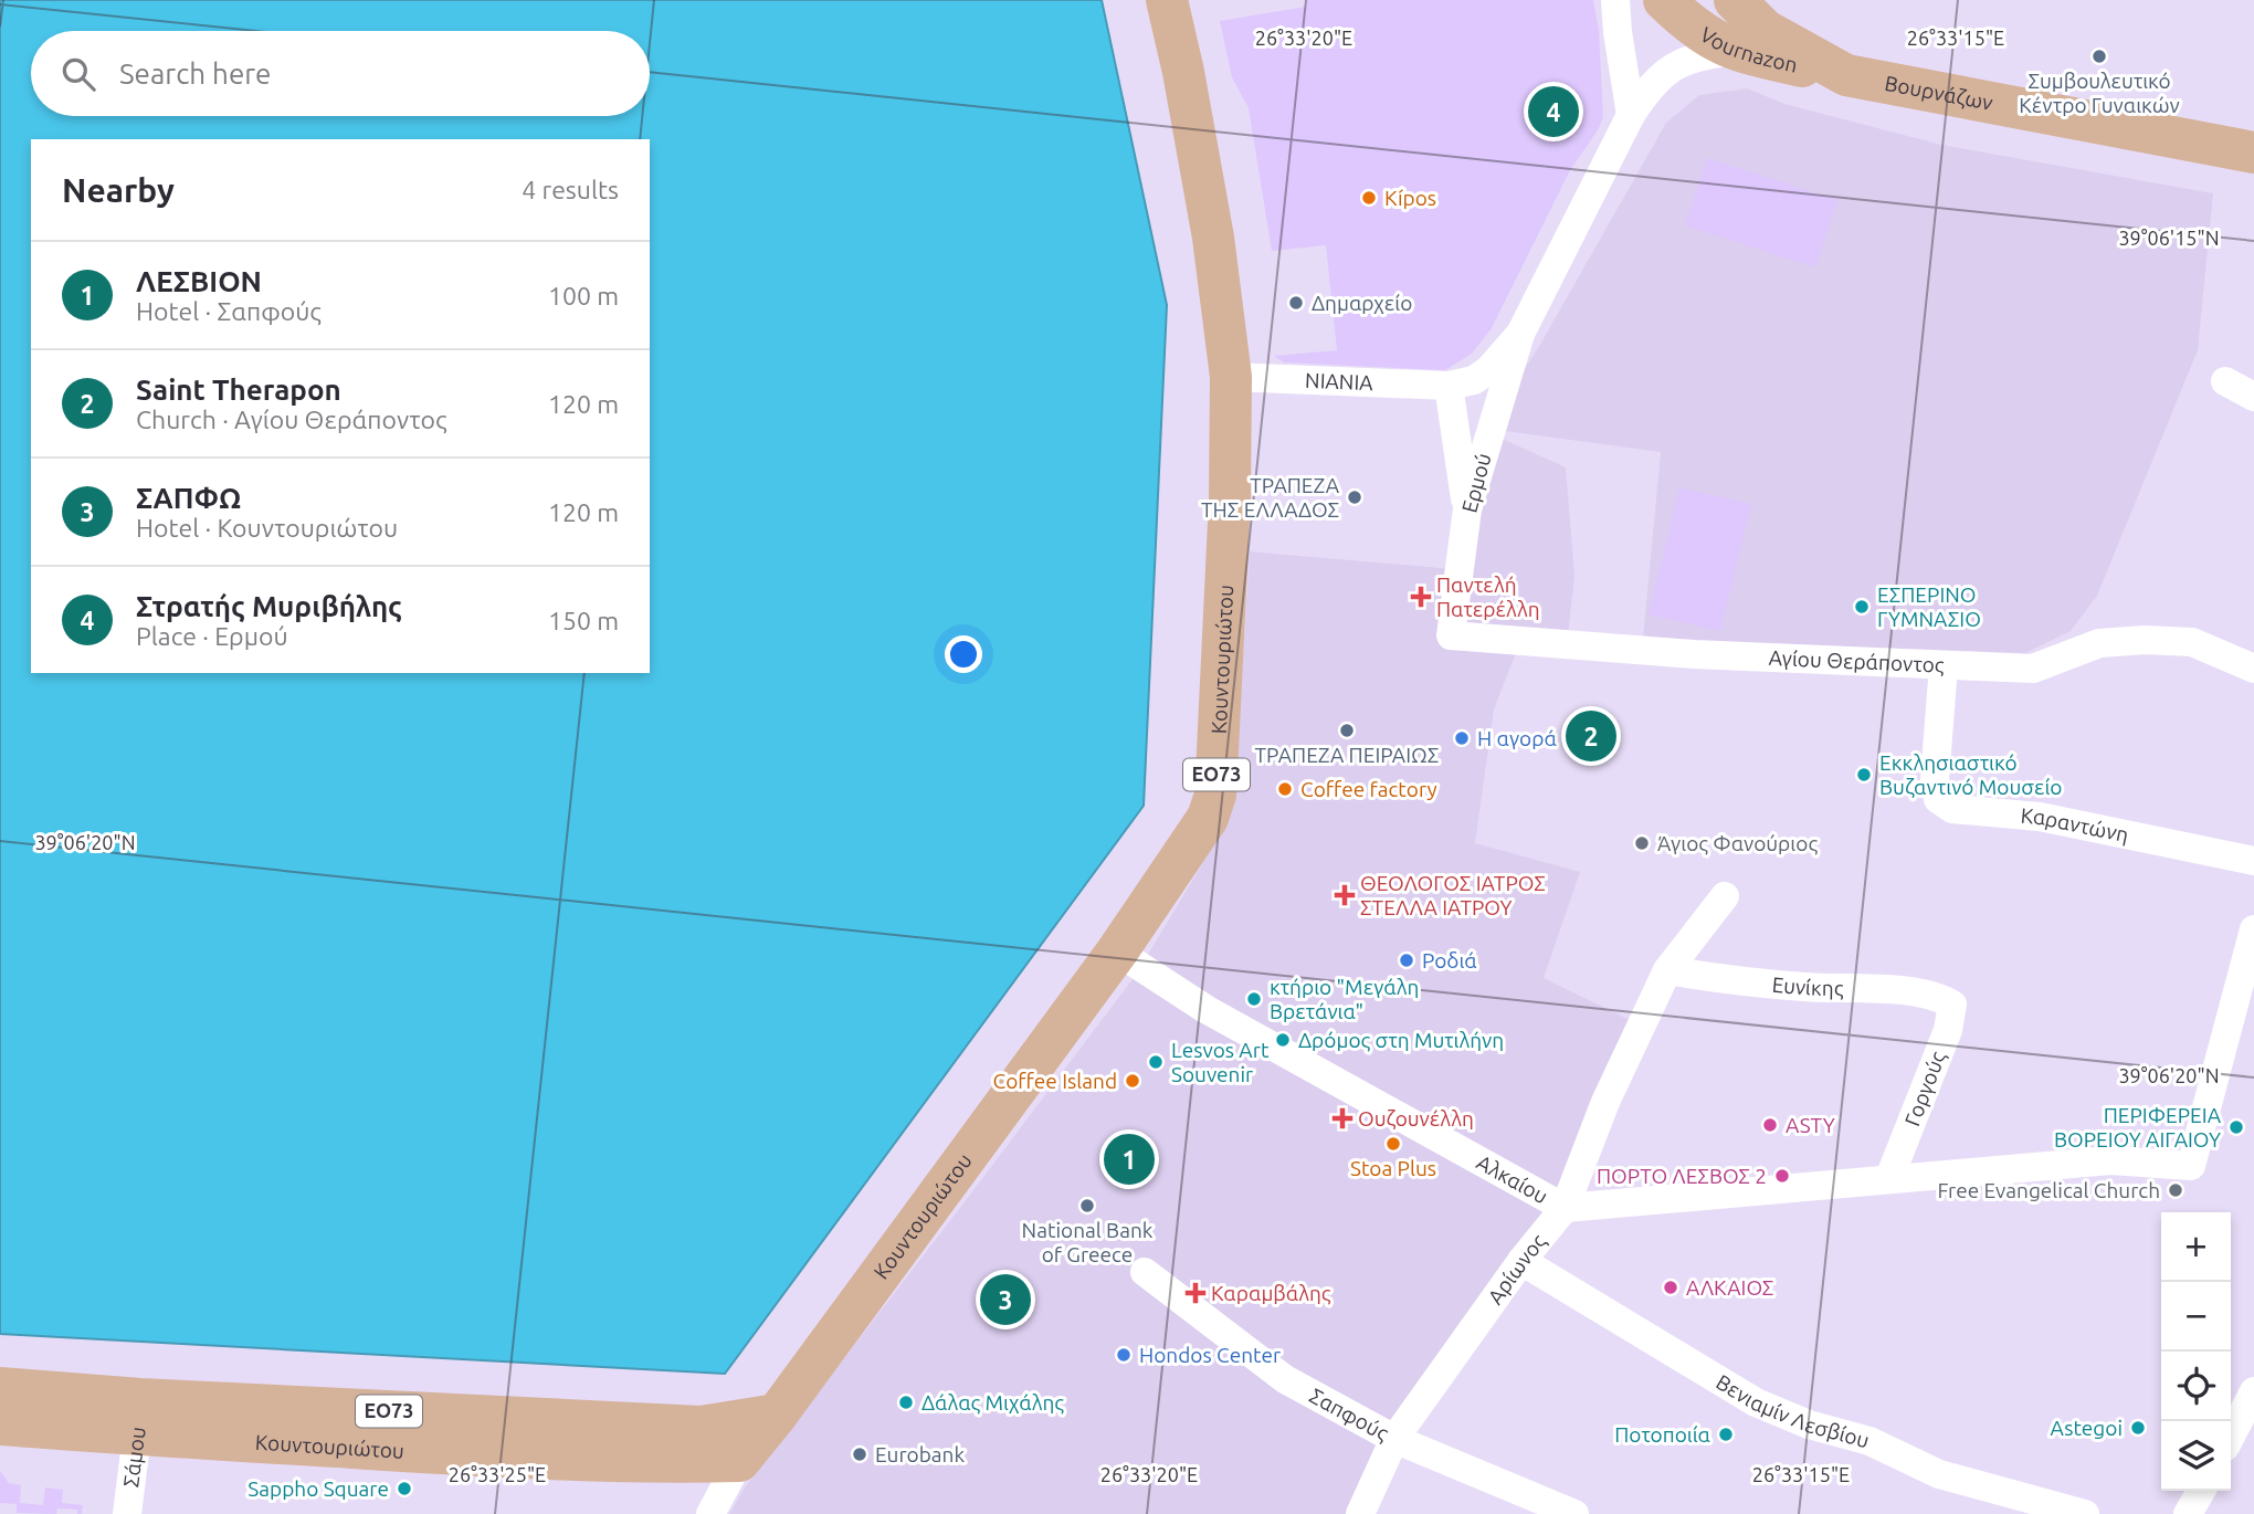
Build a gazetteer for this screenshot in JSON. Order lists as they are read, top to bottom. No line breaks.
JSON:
{"streets":{"main road":["Vournazon","Βουρνάζων","Κουντουριώτου","ΕΟ73"],"street":["NIANIA","Ερμού","Αγίου Θεράποντος","Καραντώνη","Ευνίκης","Γοργούς","Αλκαίου","Αρίωνος","Βενιαμίν Λεσβίου","Σαπφούς","Σάμου"]},"crossings":[["Vournazon","Βουρνάζων"],["NIANIA","Κουντουριώτου"],["Ερμού","Αγίου Θεράποντος"],["Κουντουριώτου","Αλκαίου"],["Κουντουριώτου","Σάμου"],["Αγίου Θεράποντος","Καραντώνη"],["Ευνίκης","Γοργούς"],["Ευνίκης","Αρίωνος"],["Γοργούς","Αλκαίου"],["Αλκαίου","Αρίωνος"],["Αρίωνος","Βενιαμίν Λεσβίου"],["Αρίωνος","Σαπφούς"]],"places":{"other":["Συμβουλευτικό Κέντρο Γυναικών","Kípos","Δημαρχείο","ΤΡΑΠΕΖΑ ΤΗΣ ΕΛΛΑΔΟΣ","ΕΣΠΕΡΙΝΟ ΓΥΜΝΑΣΙΟ","ΤΡΑΠΕΖΑ ΠΕΙΡΑΙΩΣ","Η αγορά","Εκκλησιαστικό Βυζαντινό Μουσείο","Coffee factory","Άγιος Φανούριος","Ροδιά","κτήριο \"Μεγάλη Βρετάνια\"","Δρόμος στη Μυτιλήνη","Lesvos Art Souvenir","Coffee Island","ASTY","ΠΕΡΙΦΕΡΕΙΑ ΒΟΡΕΙΟΥ ΑΙΓΑΙΟΥ","Stoa Plus","ΠΟΡΤΟ ΛΕΣΒΟΣ 2","Free Evangelical Church","National Bank of Greece","ΑΛΚΑΙΟΣ","Hondos Center","Δάλας Μιχάλης","Astegoi","Ποτοποιία","Eurobank","Sappho Square"],"health":["Παντελή Πατερέλλη","ΘΕΟΛΟΓΟΣ ΙΑΤΡΟΣ ΣΤΕΛΛΑ ΙΑΤΡΟΥ","Ουζουνέλλη","Καραμβάλης"]},"page":{"search":"Search here","pins":["4","2","1","3"],"heading":["Nearby","4 results"],"list":[{"mark":"1","name":"ΛΕΣΒΙΟΝ","note":"Hotel · Σαπφούς","value":"100 m"},{"mark":"2","name":"Saint Therapon","note":"Church · Αγίου Θεράποντος","value":"120 m"},{"mark":"3","name":"ΣΑΠΦΩ","note":"Hotel · Κουντουριώτου","value":"120 m"},{"mark":"4","name":"Στρατής Μυριβήλης","note":"Place · Ερμού","value":"150 m"}],"map_buttons":["+","−"]},"coordinates":["26°33'20\"E","26°33'15\"E","39°06'15\"N","39°06'20\"N","26°33'25\"E"]}
